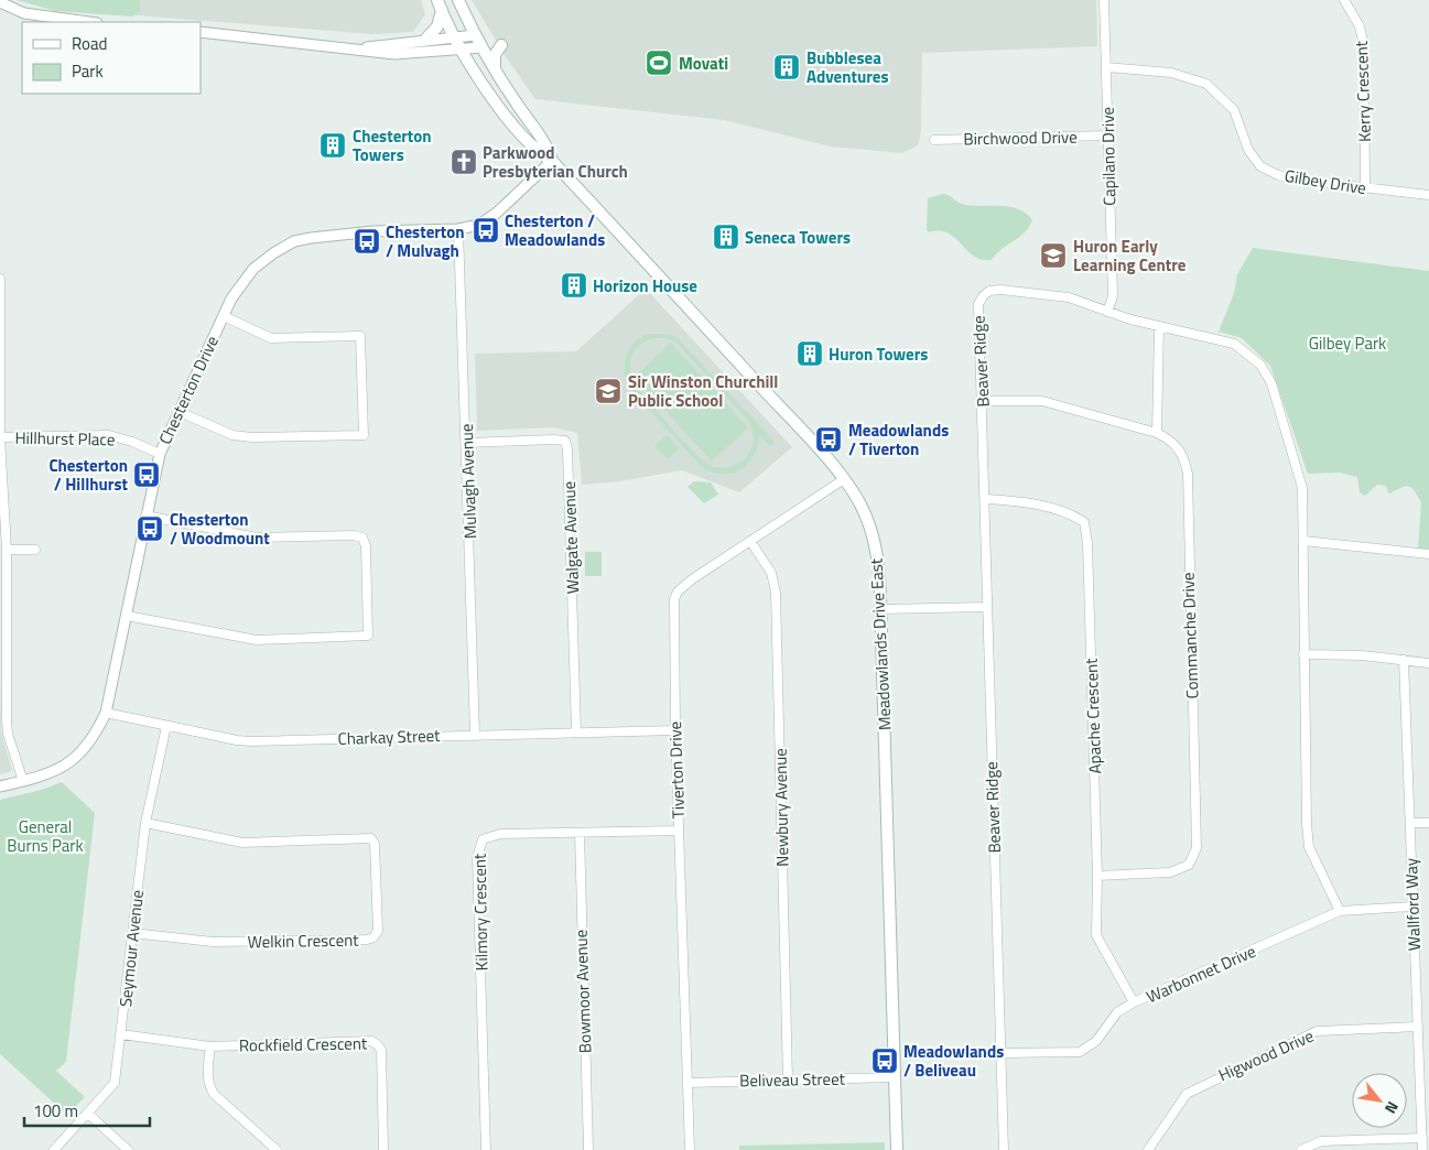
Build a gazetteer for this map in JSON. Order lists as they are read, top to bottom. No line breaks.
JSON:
{"streets":{"main road":["Meadowlands Drive East"],"street":["Kerry Crescent","Birchwood Drive","Capilano Drive","Gilbey Drive","Beaver Ridge","Chesterton Drive","Hillhurst Place","Mulvagh Avenue","Walgate Avenue","Commanche Drive","Apache Crescent","Charkay Street","Tiverton Drive","Newbury Avenue","Wallford Way","Kilmory Crescent","Welkin Crescent","Seymour Avenue","Warbonnet Drive","Bowmoor Avenue","Rockfield Crescent","Higwood Drive","Beliveau Street"]},"crossings":[["Kerry Crescent","Gilbey Drive"],["Birchwood Drive","Capilano Drive"],["Capilano Drive","Gilbey Drive"],["Capilano Drive","Beaver Ridge"],["Beaver Ridge","Apache Crescent"],["Beaver Ridge","Warbonnet Drive"],["Chesterton Drive","Hillhurst Place"],["Chesterton Drive","Mulvagh Avenue"],["Chesterton Drive","Meadowlands Drive East"],["Chesterton Drive","Charkay Street"],["Mulvagh Avenue","Walgate Avenue"],["Mulvagh Avenue","Charkay Street"],["Walgate Avenue","Charkay Street"],["Commanche Drive","Apache Crescent"],["Meadowlands Drive East","Tiverton Drive"],["Meadowlands Drive East","Beliveau Street"],["Apache Crescent","Warbonnet Drive"],["Charkay Street","Tiverton Drive"],["Charkay Street","Seymour Avenue"],["Tiverton Drive","Newbury Avenue"],["Tiverton Drive","Kilmory Crescent"],["Tiverton Drive","Beliveau Street"],["Newbury Avenue","Beliveau Street"],["Wallford Way","Warbonnet Drive"],["Wallford Way","Higwood Drive"],["Kilmory Crescent","Bowmoor Avenue"],["Welkin Crescent","Seymour Avenue"],["Seymour Avenue","Rockfield Crescent"]],"parks":["Gilbey Park","General Burns Park"],"places":{"sports":["Movati"],"building":["Bubblesea Adventures","Chesterton Towers","Seneca Towers","Horizon House","Huron Towers"],"church":["Parkwood Presbyterian Church"],"bus stop":["Chesterton / Meadowlands","Chesterton / Mulvagh","Meadowlands / Tiverton","Chesterton / Hillhurst","Chesterton / Woodmount","Meadowlands / Beliveau"],"school or university":["Huron Early Learning Centre","Sir Winston Churchill Public School"]},"legend":["Road","Park"],"scale_bar":"100 m","north":"bottom right"}
